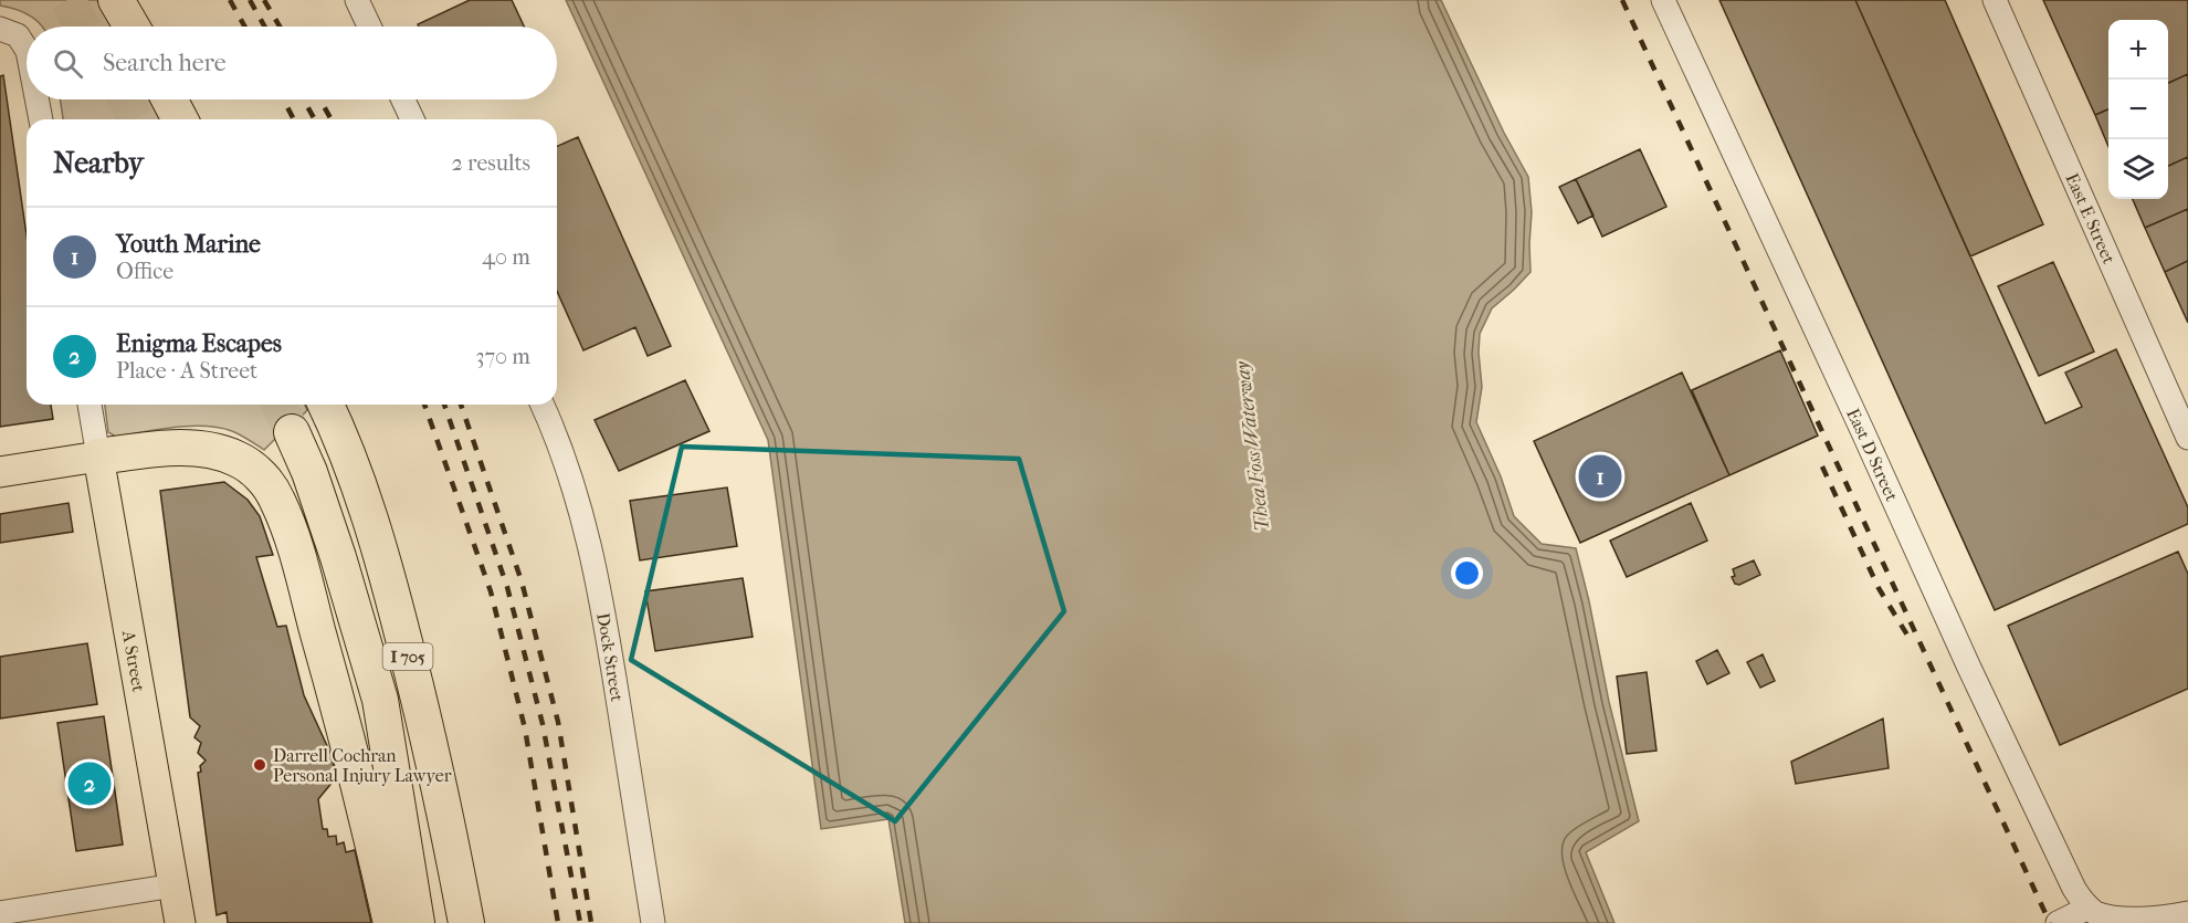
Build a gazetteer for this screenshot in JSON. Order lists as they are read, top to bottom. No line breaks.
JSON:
{"streets":{"highway":["I 705"],"main road":["A Street"],"street":["East E Street","East D Street","Dock Street"]},"water":["Thea Foss Waterway"],"places":["Darrell Cochran Personal Injury Lawyer"],"page":{"map_buttons":["+","−"],"search":"Search here","heading":["Nearby","2 results"],"list":[{"mark":"1","name":"Youth Marine","note":"Office","value":"40 m"},{"mark":"2","name":"Enigma Escapes","note":"Place · A Street","value":"370 m"}],"pins":["1","2"]}}
